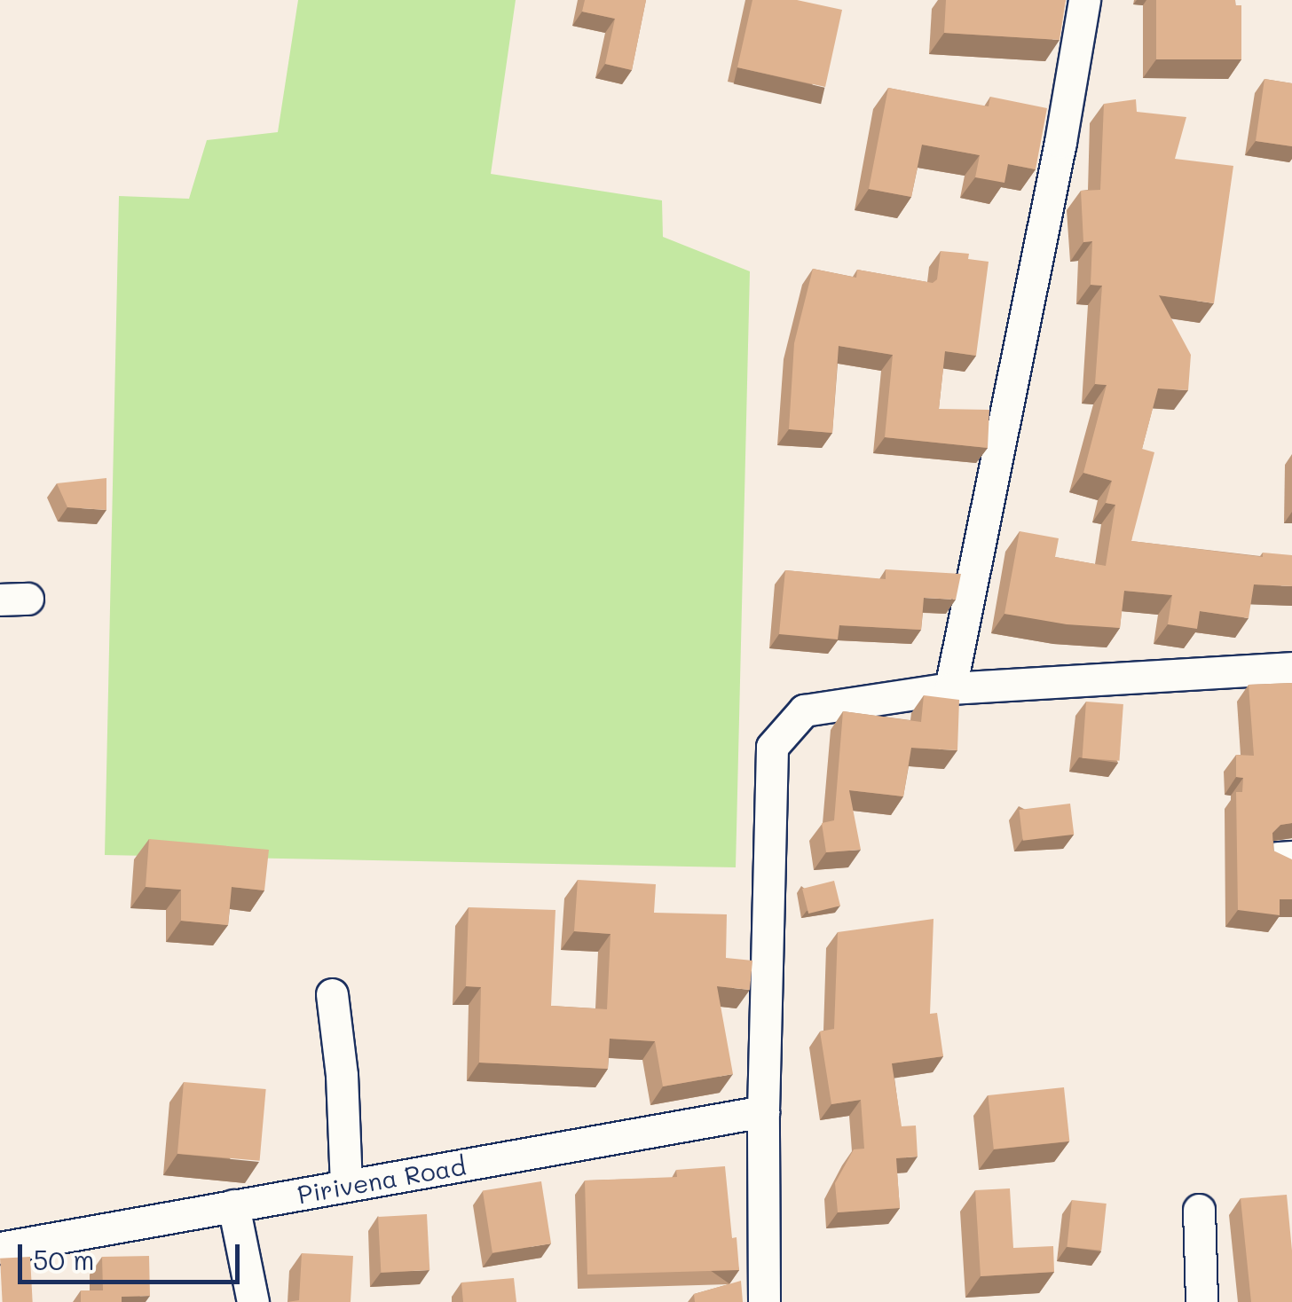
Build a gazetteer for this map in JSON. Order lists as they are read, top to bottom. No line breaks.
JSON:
{"streets":{"street":["Pirivena Road"]},"scale_bar":"50 m"}
